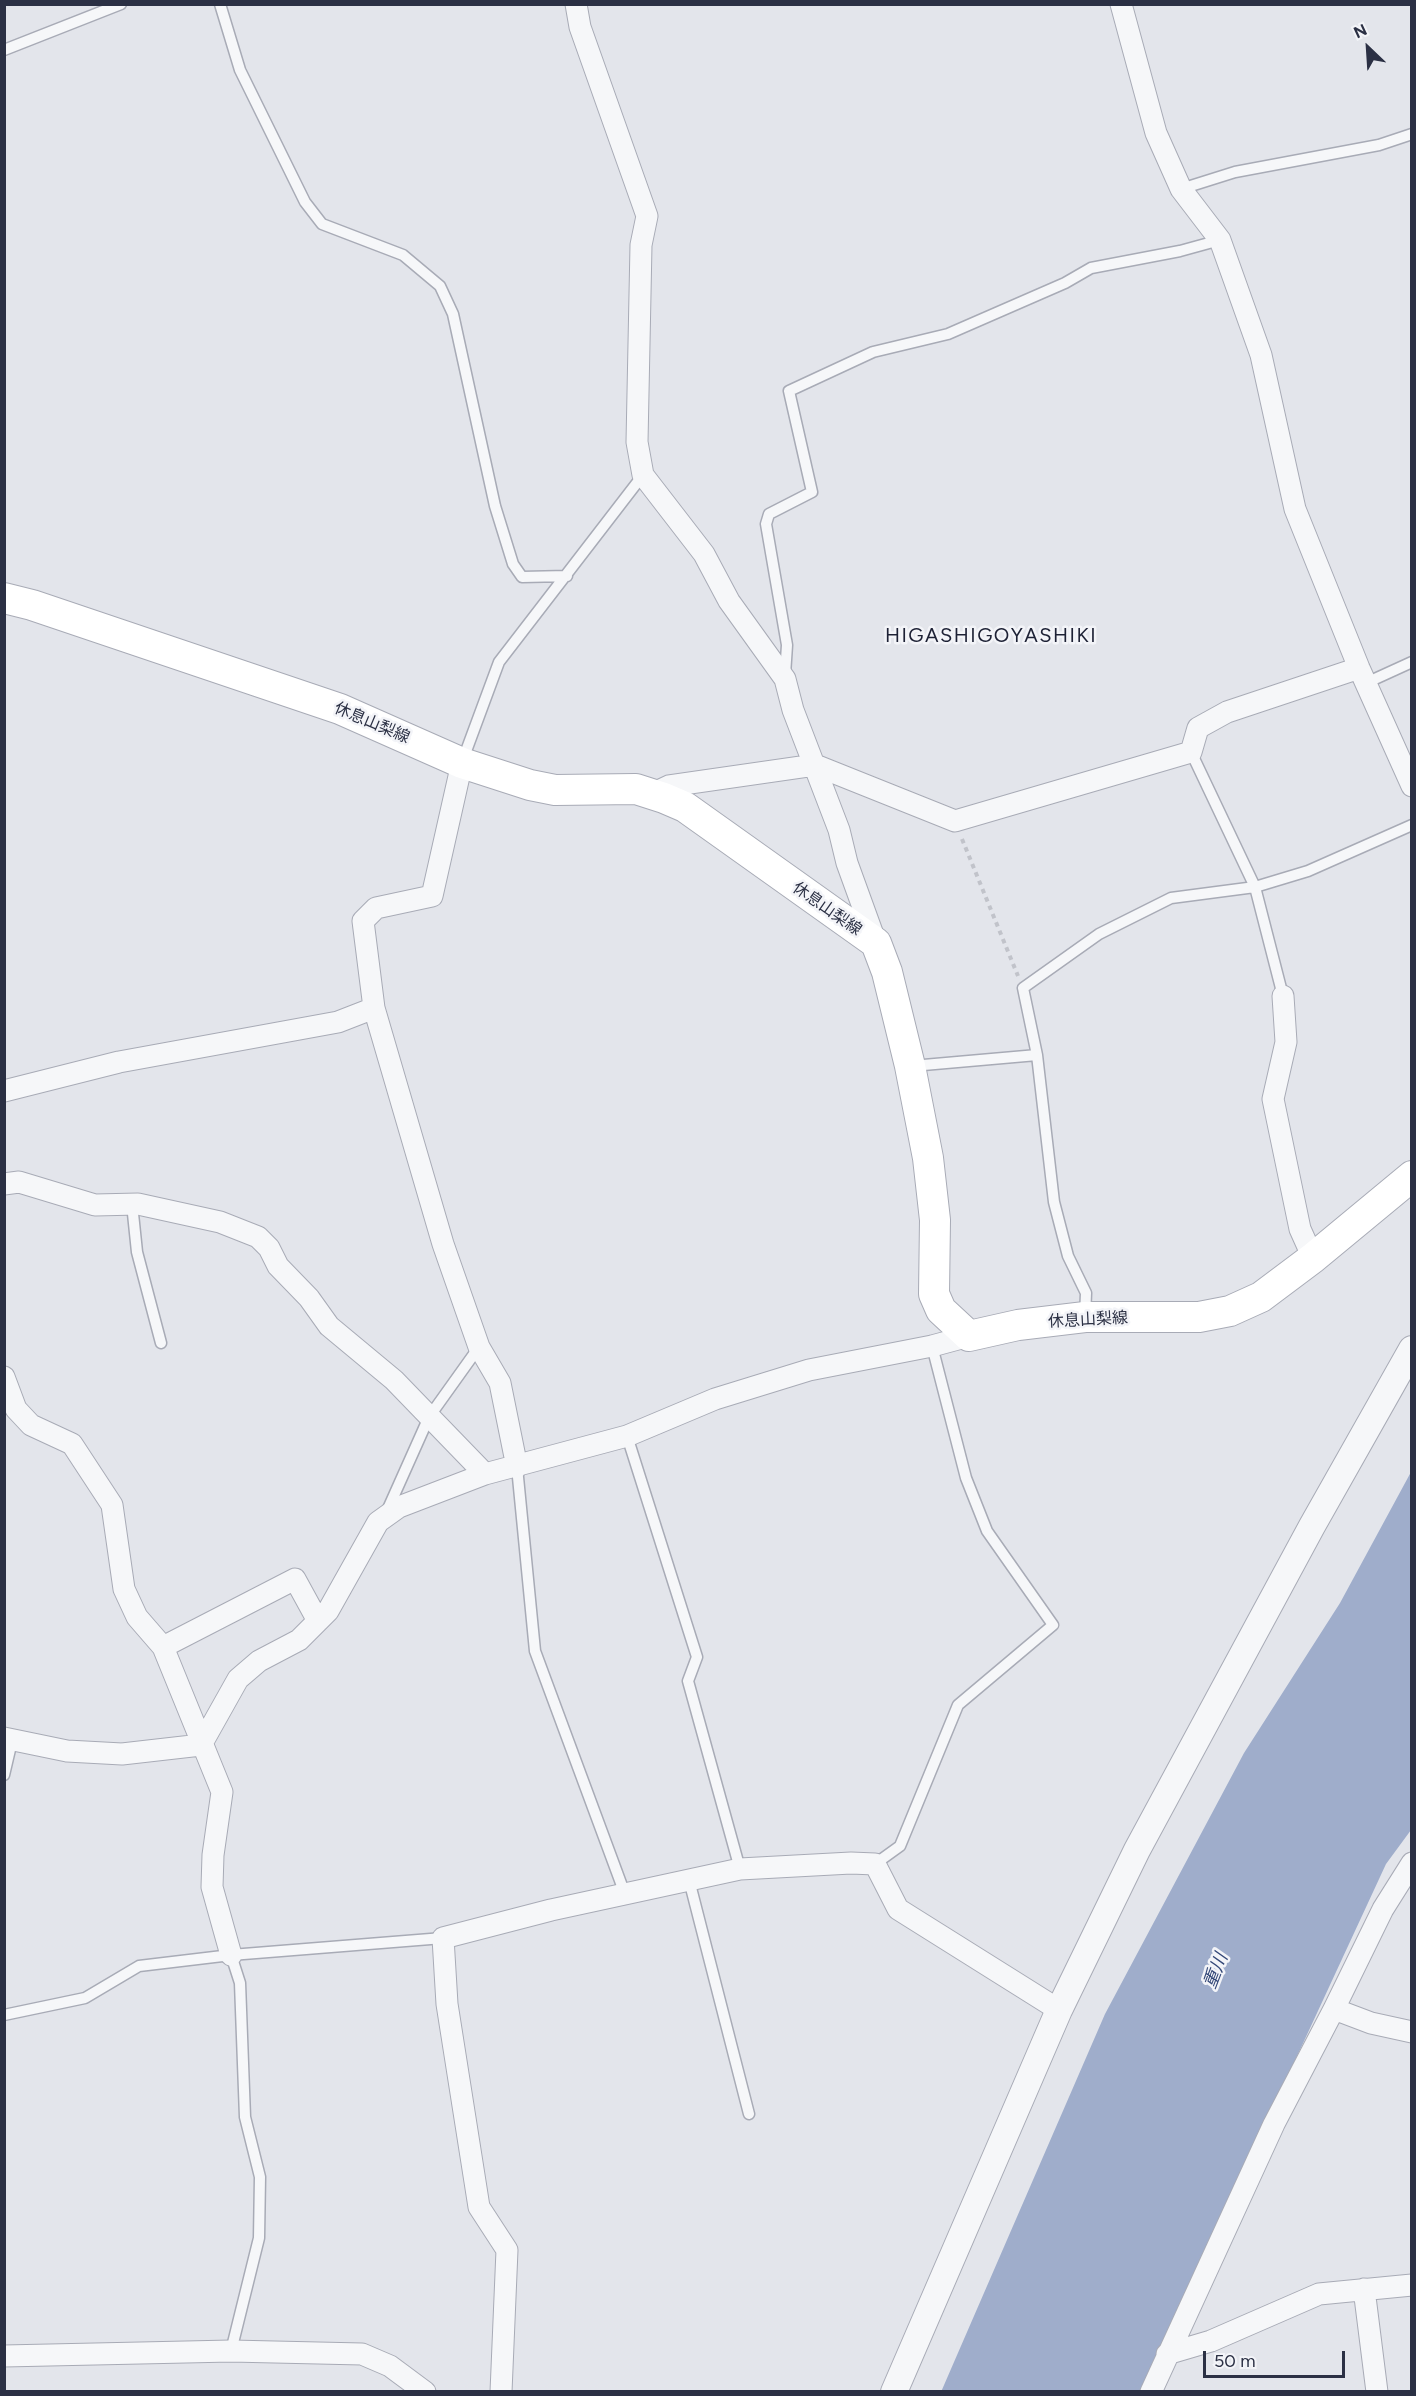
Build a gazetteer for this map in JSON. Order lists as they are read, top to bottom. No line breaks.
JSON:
{"streets":{"main road":["休息山梨線"]},"districts":["HIGASHIGOYASHIKI"],"water":["重川"],"scale_bar":"50 m","north":"top left"}
